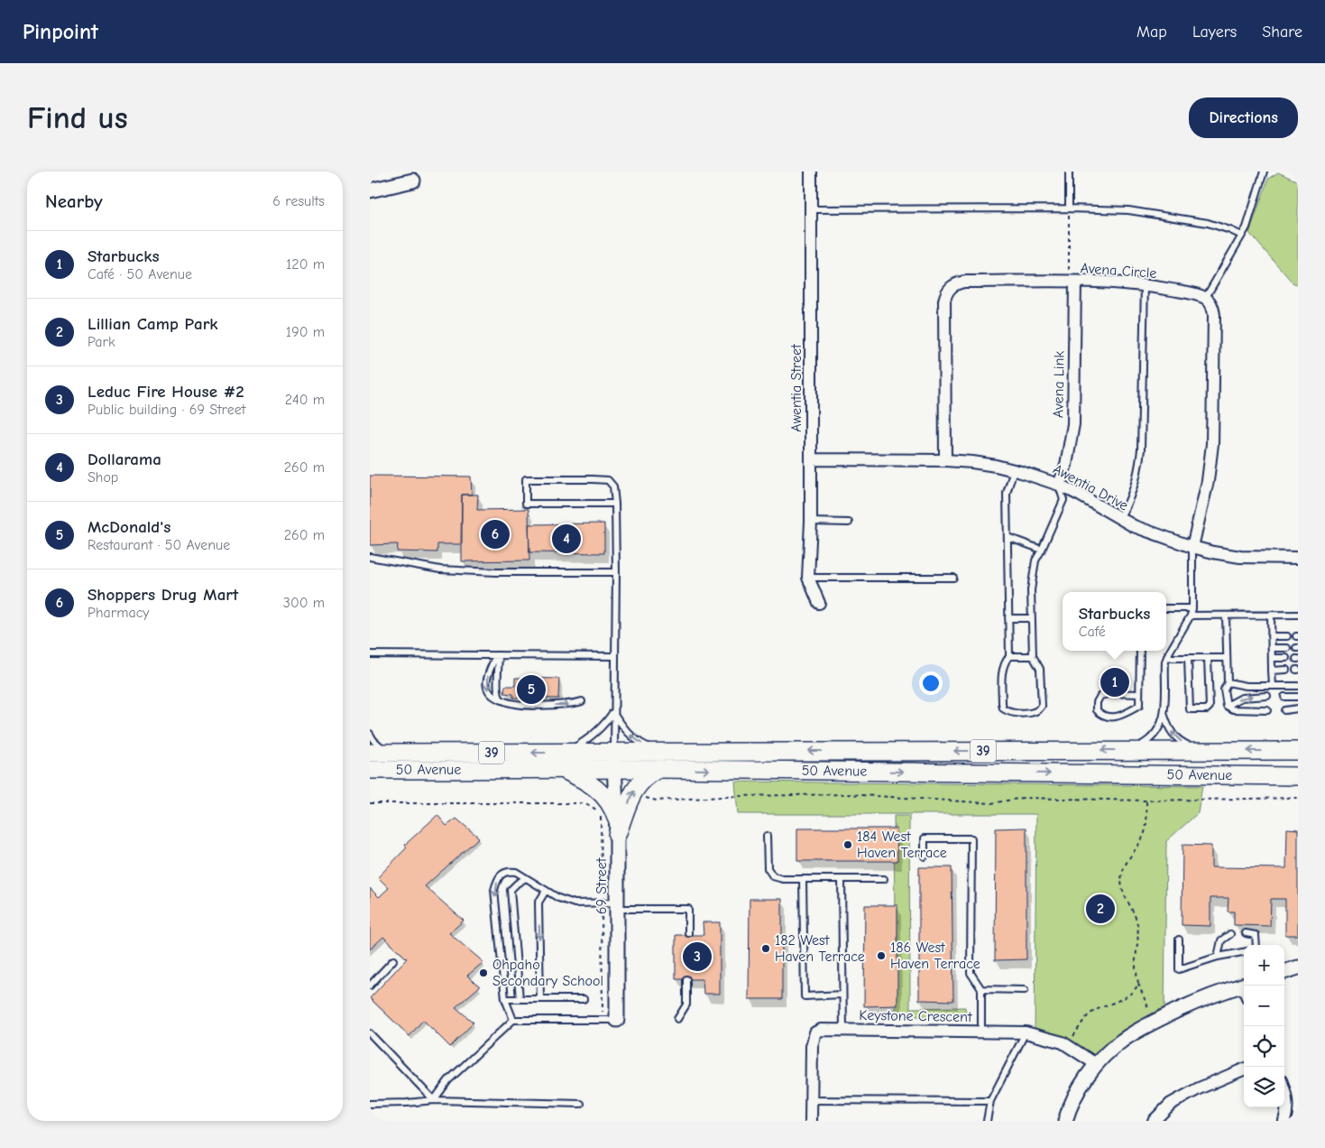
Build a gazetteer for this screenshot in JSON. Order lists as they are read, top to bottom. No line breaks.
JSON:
{"streets":{"main road":["39","50 Avenue"],"street":["Avena Circle","Avena Link","Awentia Street","Awentia Drive","69 Street","Keystone Crescent"]},"crossings":[["Avena Circle","Avena Link"],["Avena Circle","Awentia Drive"],["Avena Link","Awentia Drive"],["Awentia Street","Awentia Drive"],["50 Avenue","69 Street"]],"places":["184 West Haven Terrace","182 West Haven Terrace","186 West Haven Terrace","Ohpaho Secondary School"],"page":{"header":"Pinpoint","nav":["Map","Layers","Share"],"buttons":"Directions","title":"Find us","heading":["Nearby","6 results"],"list":[{"mark":"1","name":"Starbucks","note":"Café · 50 Avenue","value":"120 m"},{"mark":"2","name":"Lillian Camp Park","note":"Park","value":"190 m"},{"mark":"3","name":"Leduc Fire House #2","note":"Public building · 69 Street","value":"240 m"},{"mark":"4","name":"Dollarama","note":"Shop","value":"260 m"},{"mark":"5","name":"McDonald's","note":"Restaurant · 50 Avenue","value":"260 m"},{"mark":"6","name":"Shoppers Drug Mart","note":"Pharmacy","value":"300 m"}],"pins":["6","4","1","5","2","3"],"popup":["Starbucks","Café"],"map_buttons":["+","−"]}}
